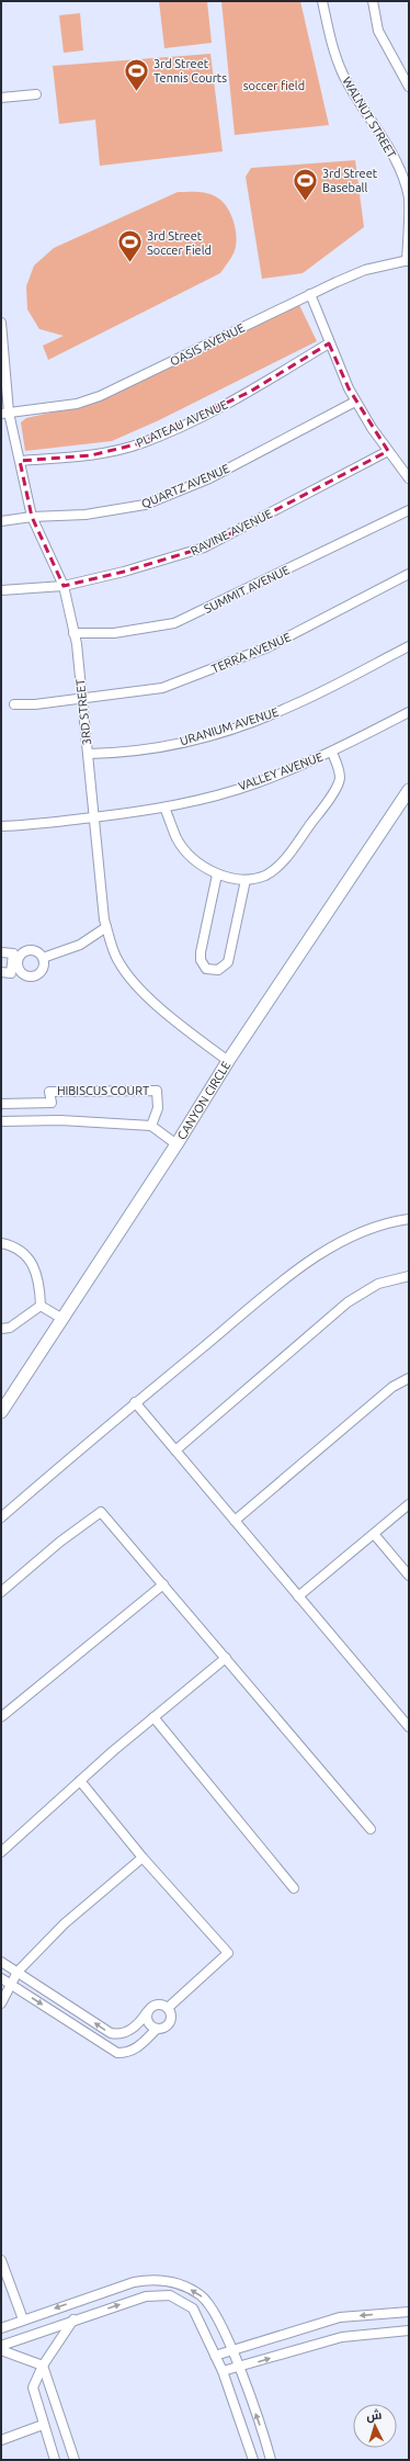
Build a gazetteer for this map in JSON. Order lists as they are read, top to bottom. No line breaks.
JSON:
{"streets":{"main road":["CANYON CIRCLE"],"street":["WALNUT STREET","OASIS AVENUE","PLATEAU AVENUE","QUARTZ AVENUE","RAVINE AVENUE","SUMMIT AVENUE","TERRA AVENUE","3RD STREET","URANIUM AVENUE","VALLEY AVENUE","HIBISCUS COURT"]},"crossings":[["WALNUT STREET","OASIS AVENUE"],["OASIS AVENUE","3RD STREET"],["PLATEAU AVENUE","3RD STREET"],["QUARTZ AVENUE","3RD STREET"],["RAVINE AVENUE","3RD STREET"],["SUMMIT AVENUE","3RD STREET"],["TERRA AVENUE","3RD STREET"],["3RD STREET","URANIUM AVENUE"],["3RD STREET","VALLEY AVENUE"],["3RD STREET","CANYON CIRCLE"]],"parks":["soccer field"],"places":{"sports":["3rd Street Tennis Courts","3rd Street Baseball","3rd Street Soccer Field"]},"north":"top"}
